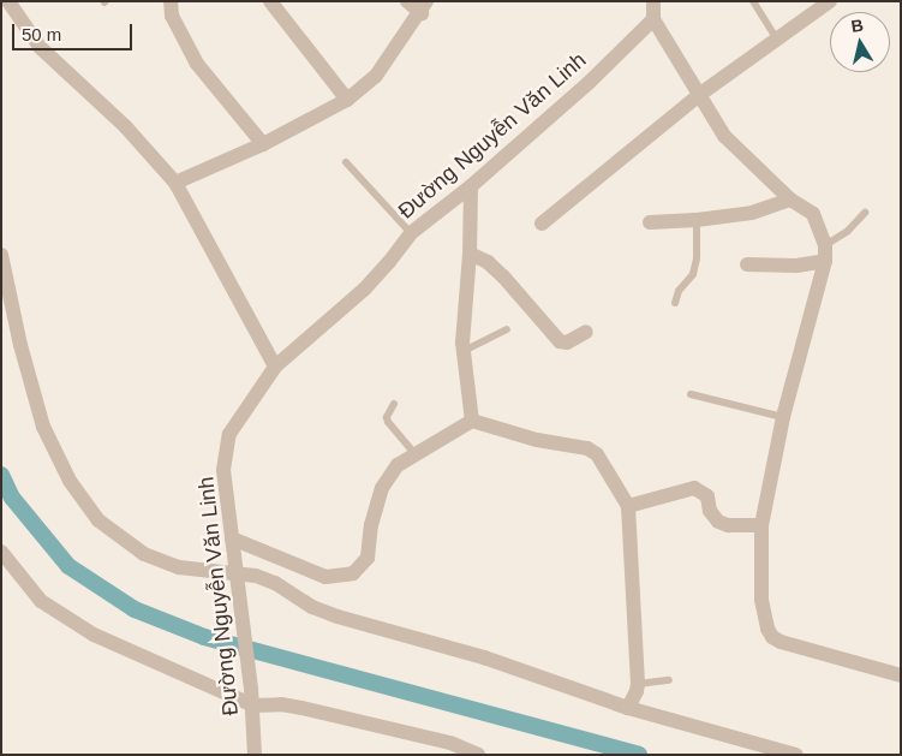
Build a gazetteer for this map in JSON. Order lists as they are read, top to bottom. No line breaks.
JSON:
{"streets":{"street":["Đường Nguyễn Văn Linh"]},"scale_bar":"50 m","north":"top"}
